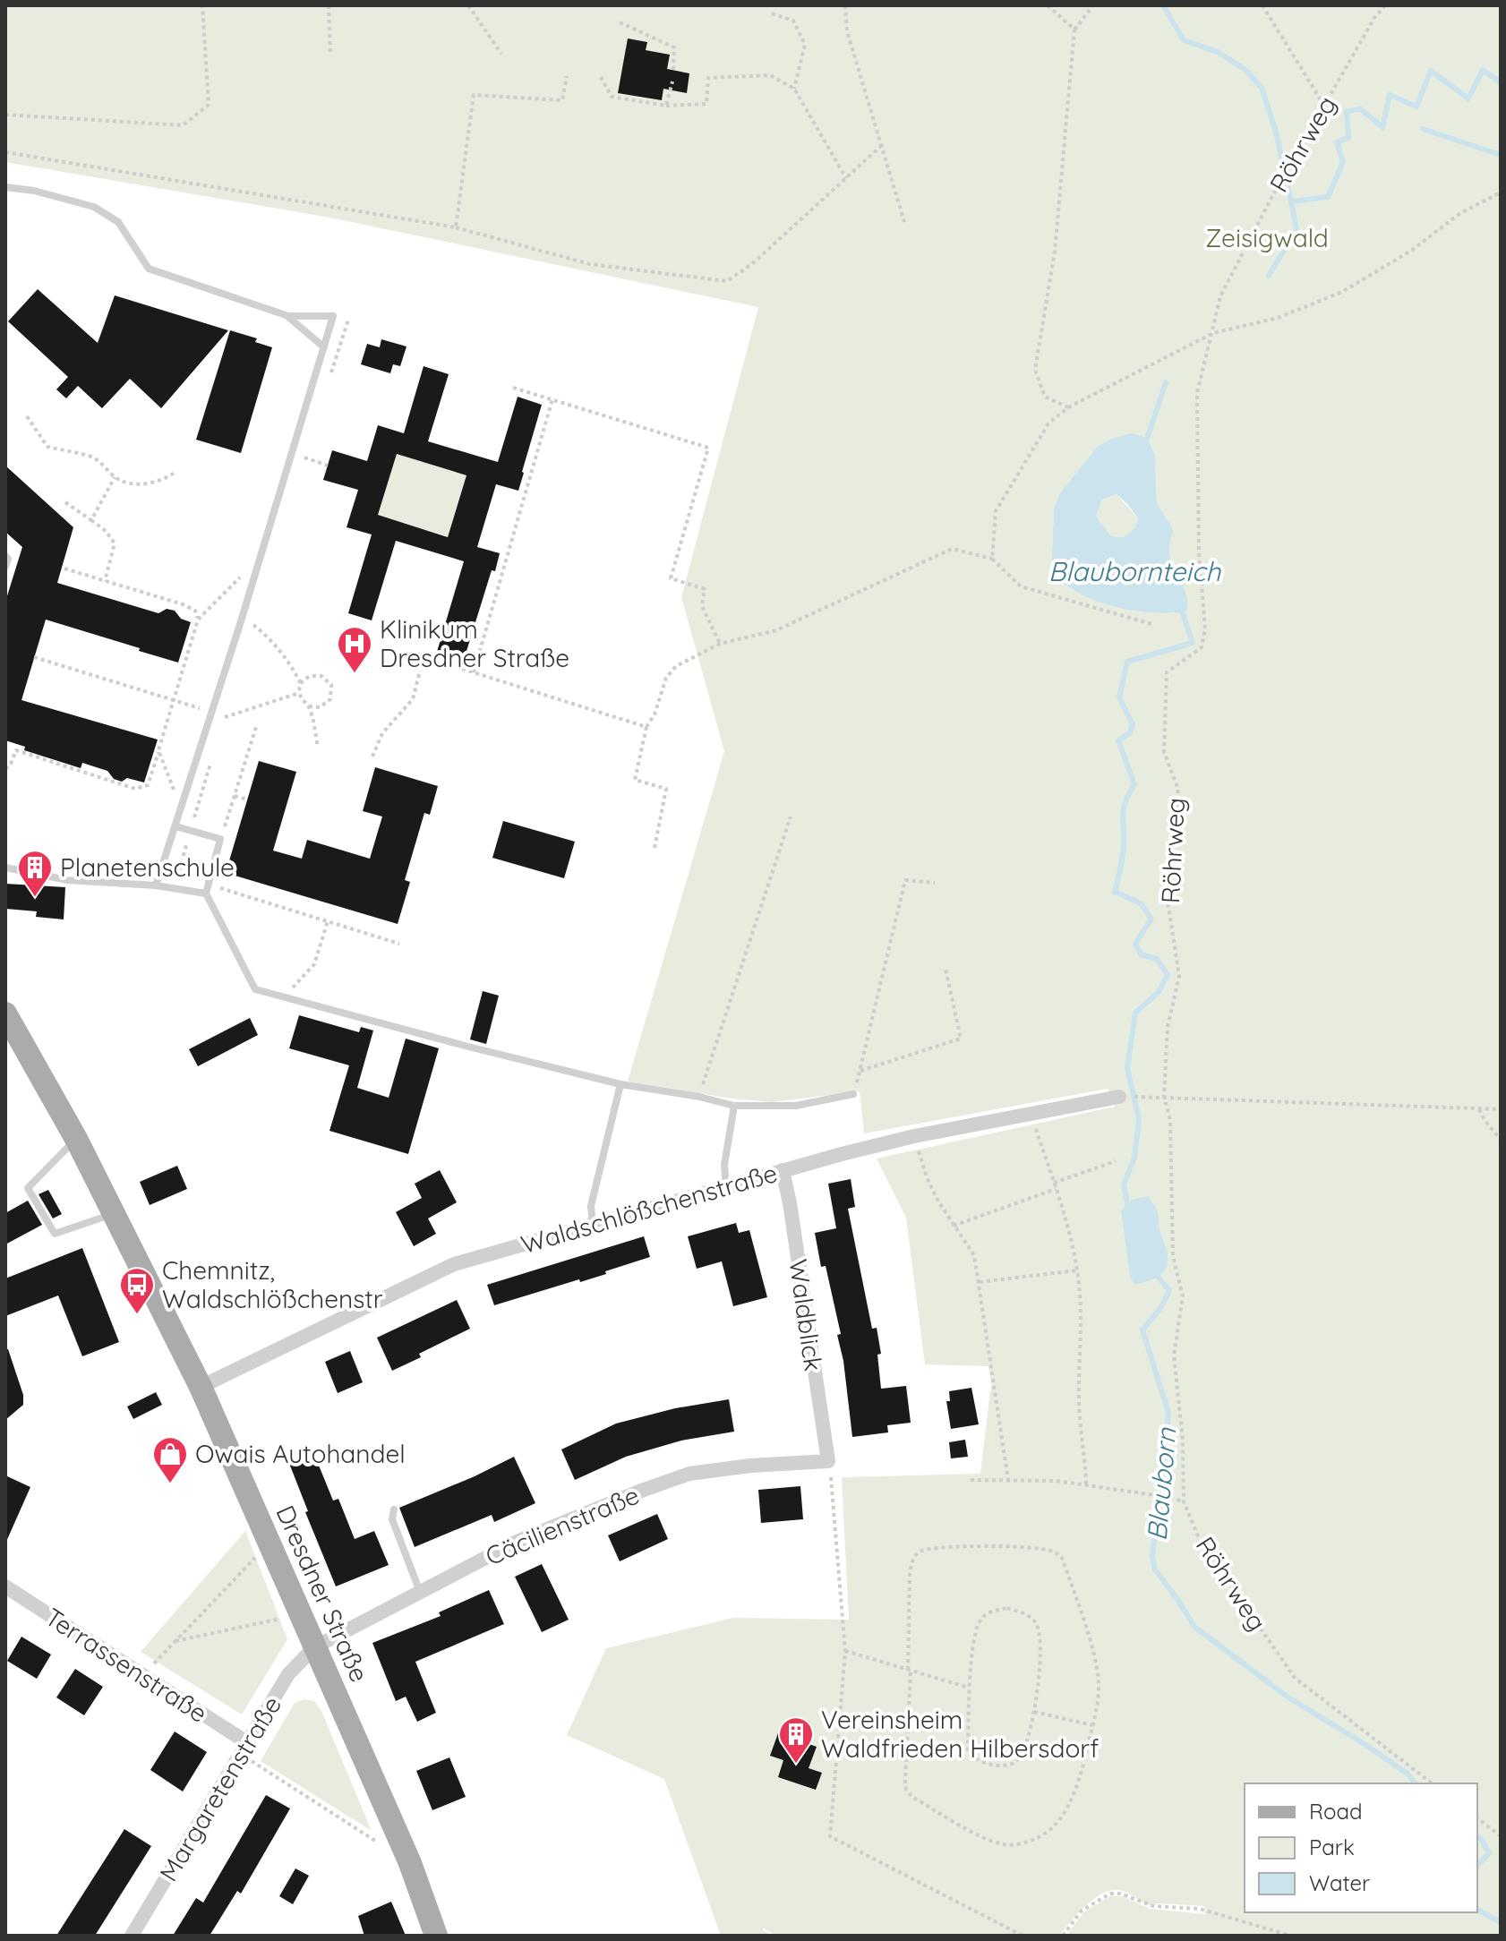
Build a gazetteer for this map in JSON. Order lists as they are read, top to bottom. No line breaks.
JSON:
{"streets":{"main road":["Dresdner Straße"],"street":["Waldschlößchenstraße","Waldblick","Cäcilienstraße","Terrassenstraße","Margaretenstraße"],"path":["Röhrweg"]},"crossings":[["Waldschlößchenstraße","Waldblick"],["Waldschlößchenstraße","Dresdner Straße"],["Waldblick","Cäcilienstraße"],["Cäcilienstraße","Dresdner Straße"],["Cäcilienstraße","Margaretenstraße"],["Dresdner Straße","Margaretenstraße"],["Terrassenstraße","Margaretenstraße"]],"water":["Blaubornteich","Blauborn"],"parks":["Zeisigwald"],"places":{"hospital":["Klinikum Dresdner Straße"],"building":["Planetenschule","Vereinsheim Waldfrieden Hilbersdorf"],"bus stop":["Chemnitz, Waldschlößchenstr"],"shop":["Owais Autohandel"]},"legend":["Road","Park","Water"]}
